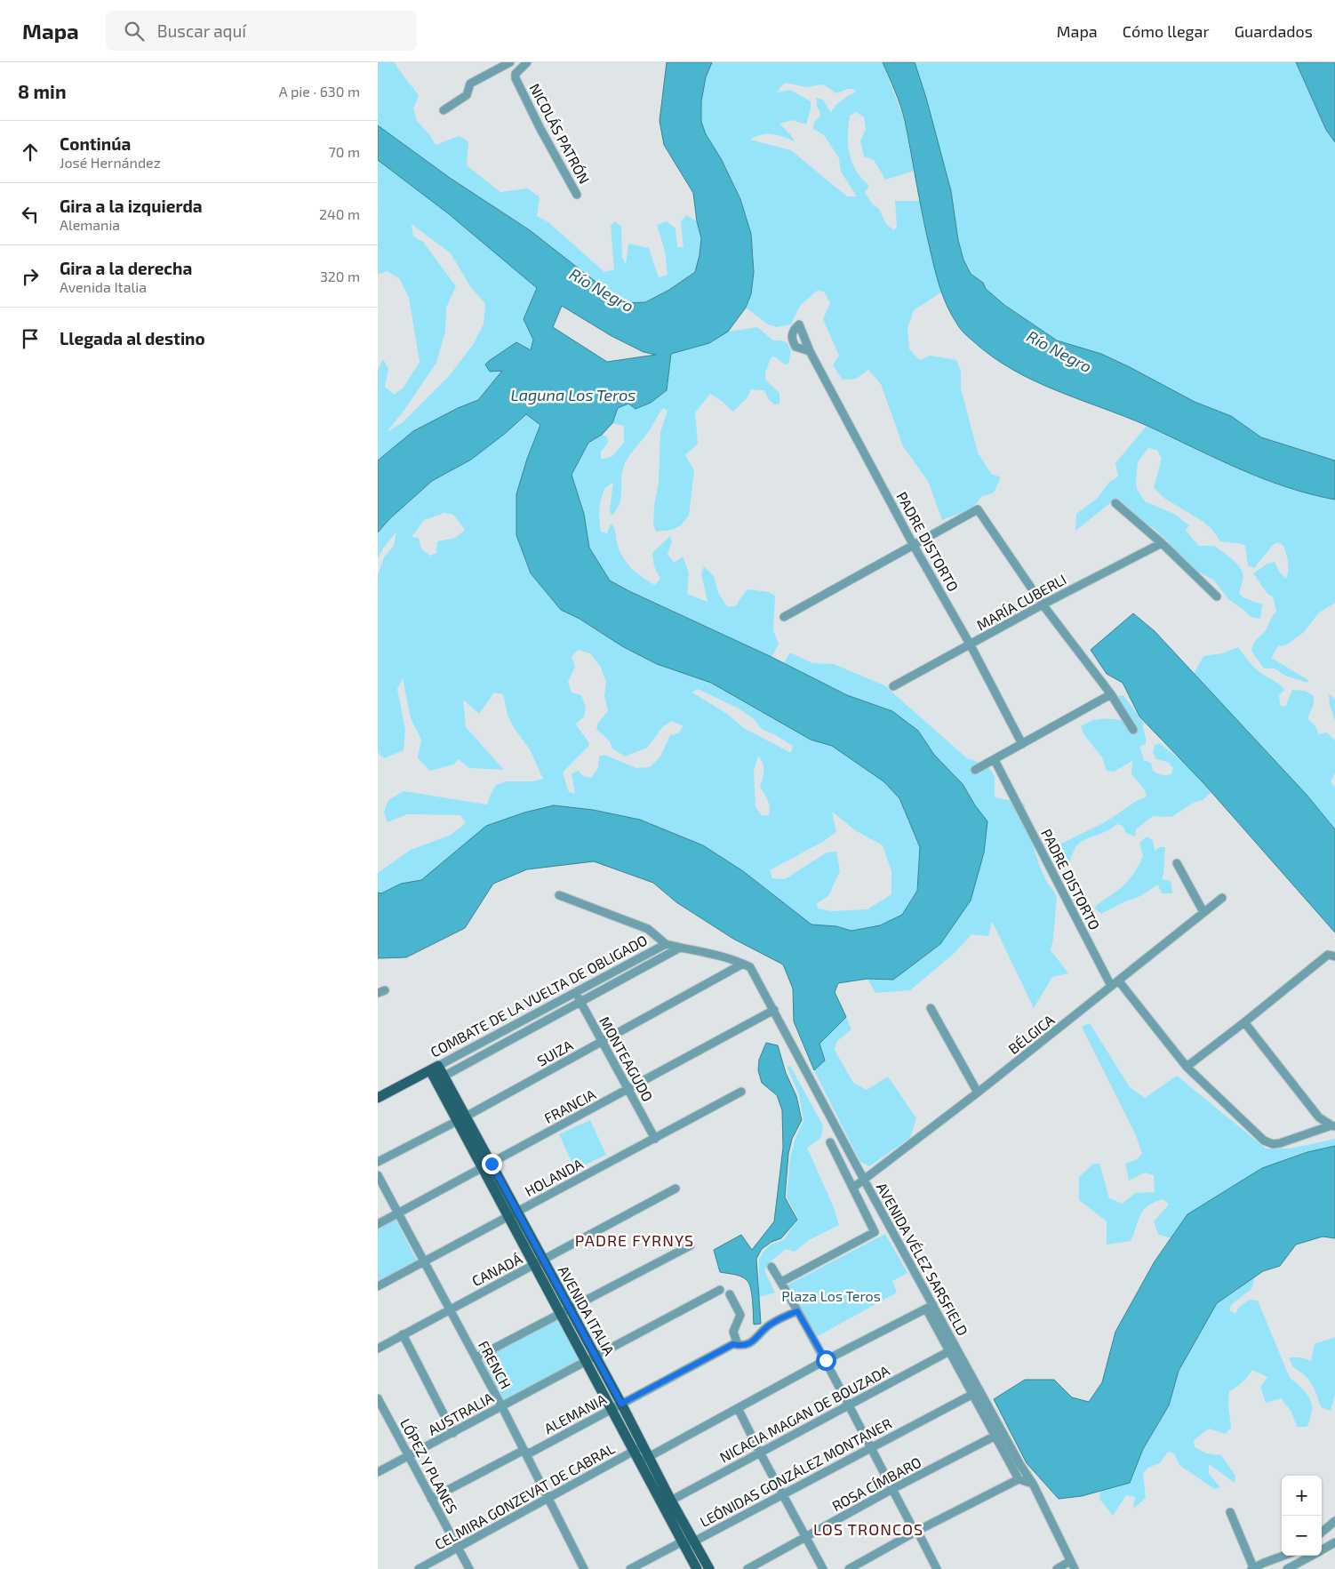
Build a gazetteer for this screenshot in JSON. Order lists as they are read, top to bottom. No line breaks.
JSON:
{"streets":{"main road":["COMBATE DE LA VUELTA DE OBLIGADO","AVENIDA ITALIA"],"street":["NICOLÁS PATRÓN","PADRE DISTORTO","MARÍA CUBERLI","BÉLGICA","SUIZA","MONTEAGUDO","FRANCIA","HOLANDA","AVENIDA VÉLEZ SARSFIELD","CANADÁ","FRENCH","AUSTRALIA","ALEMANIA","NICACIA MAGAN DE BOUZADA","LÓPEZ Y PLANES","LEÓNIDAS GONZÁLEZ MONTANER","ROSA CÍMBARO","CELMIRA GONZEVAT DE CABRAL"]},"crossings":[["PADRE DISTORTO","MARÍA CUBERLI"],["PADRE DISTORTO","BÉLGICA"],["COMBATE DE LA VUELTA DE OBLIGADO","SUIZA"],["COMBATE DE LA VUELTA DE OBLIGADO","MONTEAGUDO"],["COMBATE DE LA VUELTA DE OBLIGADO","AVENIDA VÉLEZ SARSFIELD"],["COMBATE DE LA VUELTA DE OBLIGADO","AVENIDA ITALIA"],["BÉLGICA","AVENIDA VÉLEZ SARSFIELD"],["SUIZA","MONTEAGUDO"],["SUIZA","AVENIDA VÉLEZ SARSFIELD"],["SUIZA","AVENIDA ITALIA"],["MONTEAGUDO","FRANCIA"],["MONTEAGUDO","HOLANDA"],["FRANCIA","AVENIDA VÉLEZ SARSFIELD"],["FRANCIA","AVENIDA ITALIA"],["FRANCIA","FRENCH"],["HOLANDA","AVENIDA ITALIA"],["HOLANDA","FRENCH"],["AVENIDA VÉLEZ SARSFIELD","NICACIA MAGAN DE BOUZADA"],["AVENIDA VÉLEZ SARSFIELD","LEÓNIDAS GONZÁLEZ MONTANER"],["AVENIDA VÉLEZ SARSFIELD","ROSA CÍMBARO"],["CANADÁ","AVENIDA ITALIA"],["CANADÁ","FRENCH"],["AVENIDA ITALIA","AUSTRALIA"],["AVENIDA ITALIA","ALEMANIA"],["AVENIDA ITALIA","NICACIA MAGAN DE BOUZADA"],["AVENIDA ITALIA","LEÓNIDAS GONZÁLEZ MONTANER"],["AVENIDA ITALIA","CELMIRA GONZEVAT DE CABRAL"],["FRENCH","AUSTRALIA"],["FRENCH","ALEMANIA"],["FRENCH","CELMIRA GONZEVAT DE CABRAL"],["AUSTRALIA","LÓPEZ Y PLANES"],["ALEMANIA","LÓPEZ Y PLANES"],["LÓPEZ Y PLANES","CELMIRA GONZEVAT DE CABRAL"]],"districts":["PADRE FYRNYS","LOS TRONCOS"],"water":["Río Negro","Laguna Los Teros"],"parks":["Plaza Los Teros"],"page":{"header":"Mapa","search":"Buscar aquí","nav":["Mapa","Cómo llegar","Guardados"],"heading":["8 min","A pie · 630 m"],"list":[["Continúa","José Hernández","70 m"],["Gira a la izquierda","Alemania","240 m"],["Gira a la derecha","Avenida Italia","320 m"],"Llegada al destino"],"map_buttons":["+","−"]}}
